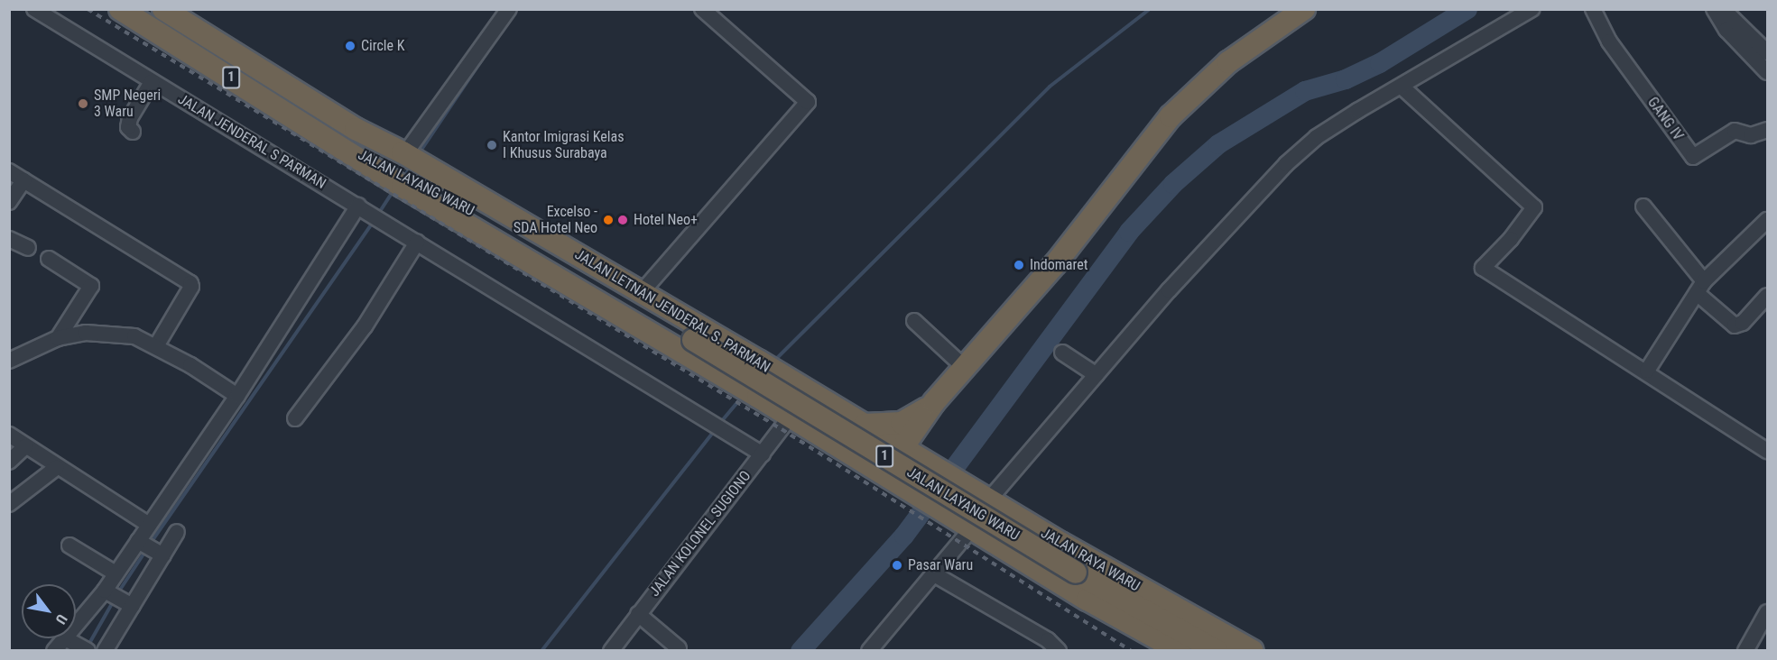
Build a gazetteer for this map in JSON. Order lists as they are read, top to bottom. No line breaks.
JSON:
{"streets":{"highway":["1","JALAN LAYANG WARU","JALAN LETNAN JENDERAL S. PARMAN","JALAN RAYA WARU"],"street":["GANG IV","JALAN JENDERAL S PARMAN","JALAN KOLONEL SUGIONO"]},"crossings":[["JALAN JENDERAL S PARMAN","JALAN KOLONEL SUGIONO"],["JALAN LAYANG WARU","JALAN LETNAN JENDERAL S. PARMAN"],["JALAN LETNAN JENDERAL S. PARMAN","JALAN KOLONEL SUGIONO"],["JALAN LETNAN JENDERAL S. PARMAN","JALAN RAYA WARU"]],"places":["Circle K","SMP Negeri 3 Waru","Kantor Imigrasi Kelas I Khusus Surabaya","Excelso - SDA Hotel Neo","Hotel Neo+","Indomaret","Pasar Waru"],"north":"bottom right"}
